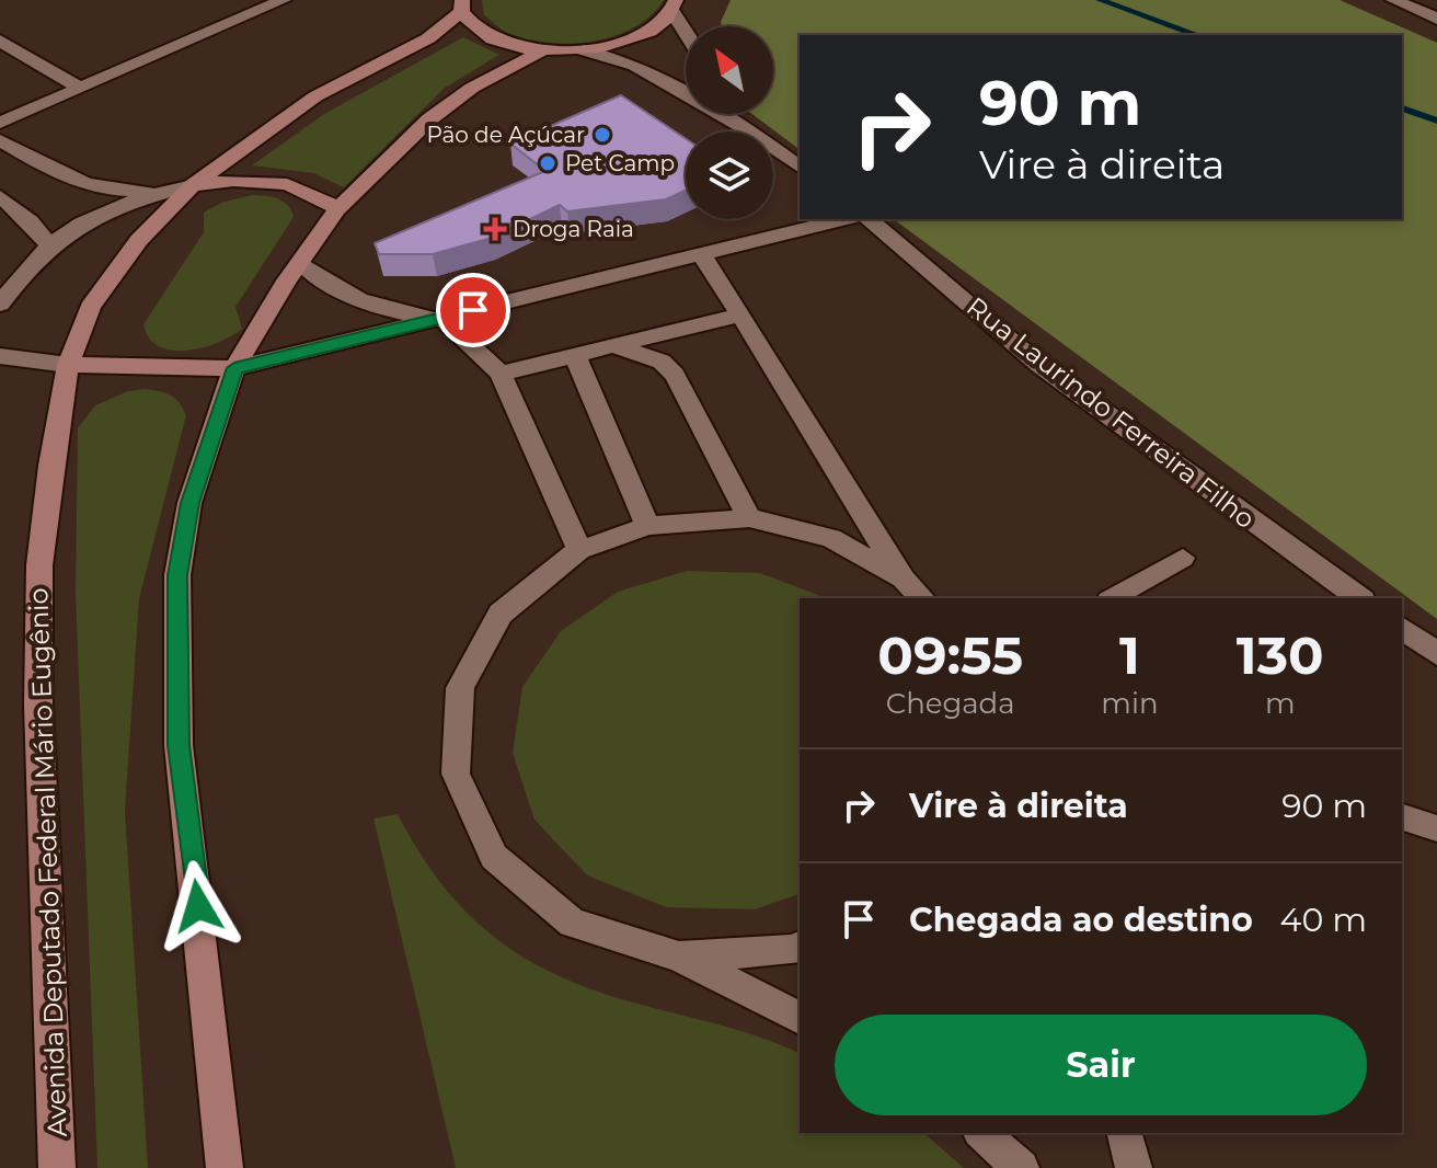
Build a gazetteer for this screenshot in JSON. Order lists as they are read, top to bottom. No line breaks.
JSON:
{"streets":{"street":["Rua Laurindo Ferreira Filho","Avenida Deputado Federal Mário Eugênio"]},"places":{"other":["Pão de Açúcar","Pet Camp"],"health":["Droga Raia"]},"north":"top left","page":{"turn":["90 m","Vire à direita"],"eta":["09:55","Chegada","1","min","130","m"],"list":[{"name":"Vire à direita","value":"90 m"},{"name":"Chegada ao destino","value":"40 m"}],"buttons":"Sair"}}
